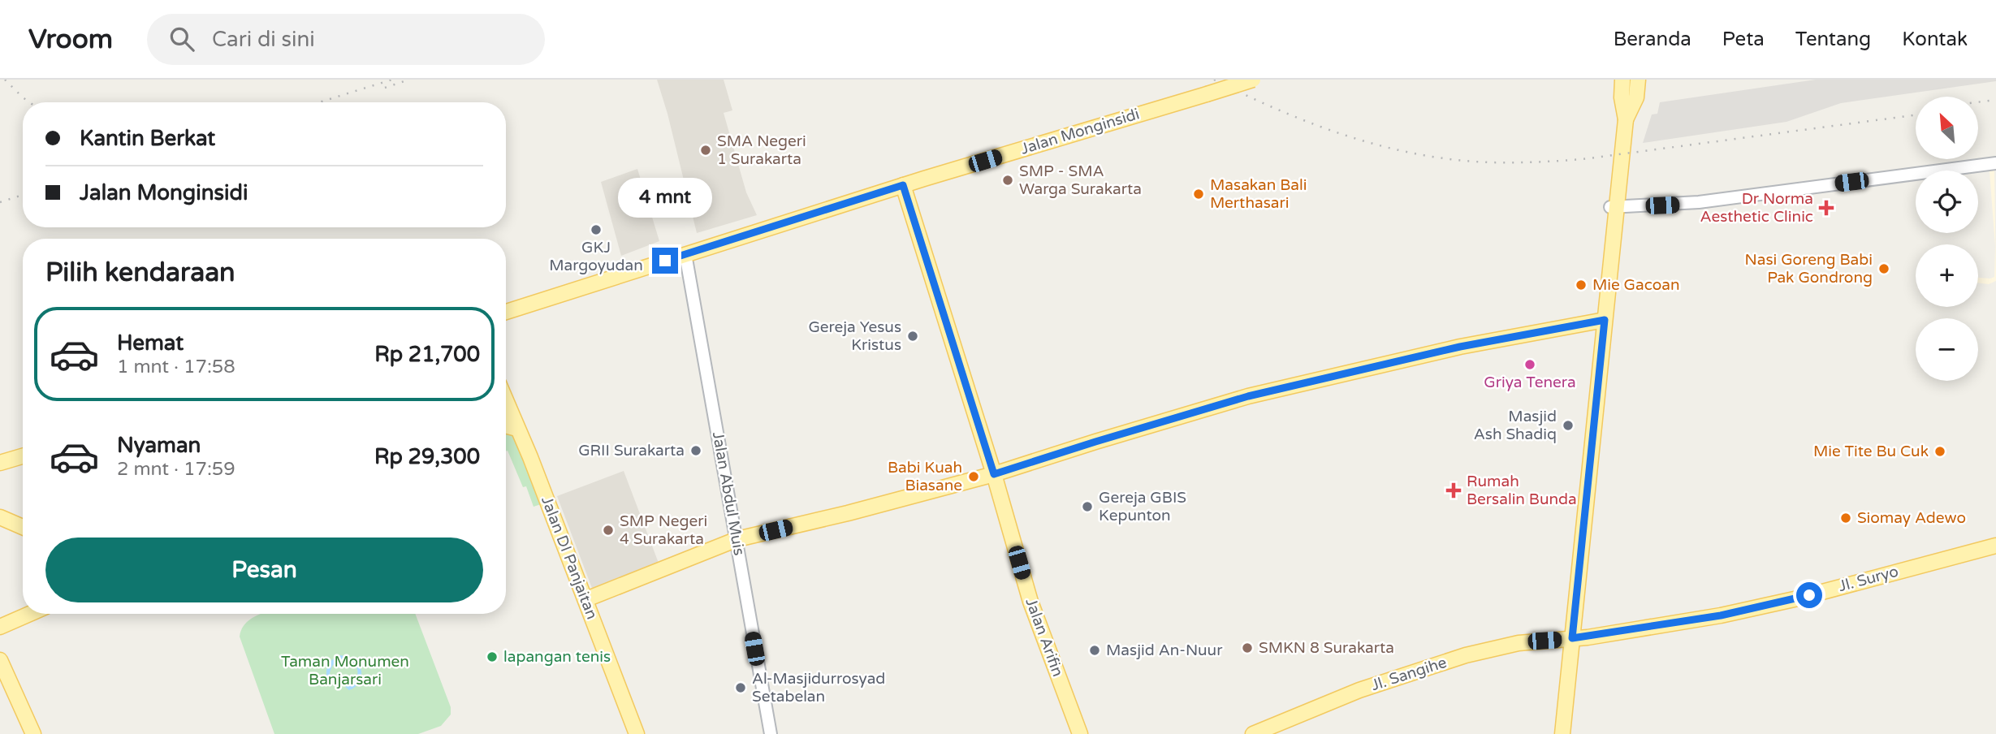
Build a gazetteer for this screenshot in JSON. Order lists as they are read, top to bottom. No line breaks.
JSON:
{"streets":{"main road":["Jalan Monginsidi","Jalan DI Panjaitan","Jl. Suryo","Jalan Arifin","Jl. Sangihe"],"street":["Jalan Abdul Muis"]},"crossings":[["Jalan Monginsidi","Jalan Abdul Muis"],["Jalan Monginsidi","Jalan Arifin"],["Jl. Suryo","Jl. Sangihe"]],"parks":["Taman Monumen Banjarsari"],"places":{"other":["SMA Negeri 1 Surakarta","SMP - SMA Warga Surakarta","Masakan Bali Merthasari","GKJ Margoyudan","Nasi Goreng Babi Pak Gondrong","Mie Gacoan","Gereja Yesus Kristus","Griya Tenera","Masjid Ash Shadiq","GRII Surakarta","Mie Tite Bu Cuk","Babi Kuah Biasane","Gereja GBIS Kepunton","Siomay Adewo","SMP Negeri 4 Surakarta","SMKN 8 Surakarta","Masjid An-Nuur","lapangan tenis","Al-Masjidurrosyad Setabelan"],"health":["Dr Norma Aesthetic Clinic","Rumah Bersalin Bunda"]},"north":"top left","page":{"header":"Vroom","search":"Cari di sini","nav":["Beranda","Peta","Tentang","Kontak"],"map_buttons":["+","−"],"banner":["Kantin Berkat","Jalan Monginsidi"],"bubble":"4 mnt","heading":"Pilih kendaraan","list":[{"name":"Hemat","note":"1 mnt · 17:58","value":"Rp 21,700"},{"name":"Nyaman","note":"2 mnt · 17:59","value":"Rp 29,300"}],"buttons":"Pesan"}}
